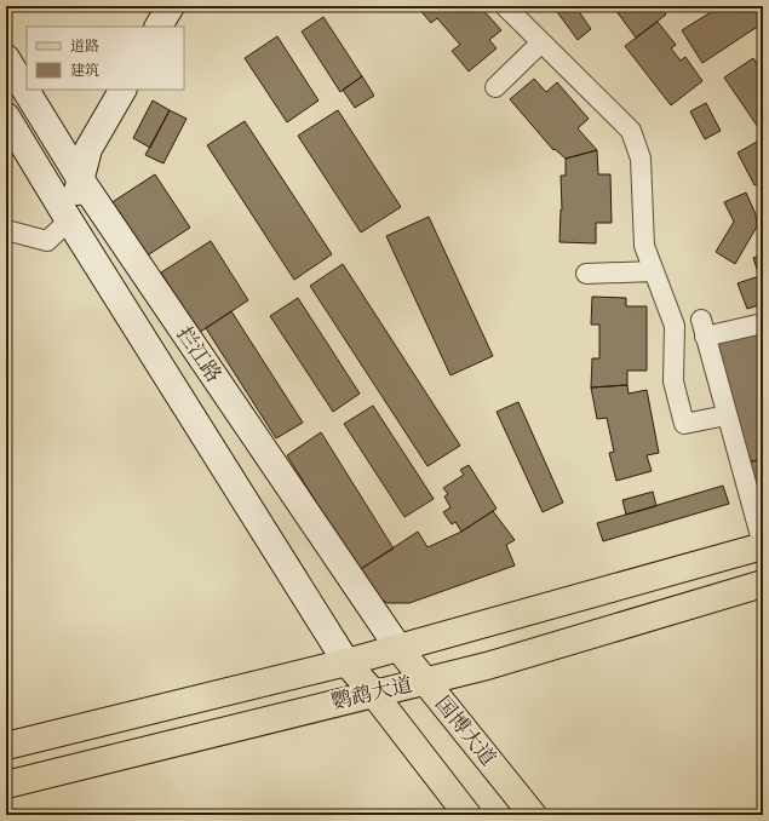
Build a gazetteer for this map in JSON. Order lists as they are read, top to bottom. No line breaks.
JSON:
{"streets":{"main road":["拦江路","鹦鹉大道","国博大道"]},"crossings":[["拦江路","鹦鹉大道"],["拦江路","国博大道"],["鹦鹉大道","国博大道"]],"legend":["道路","建筑"]}
